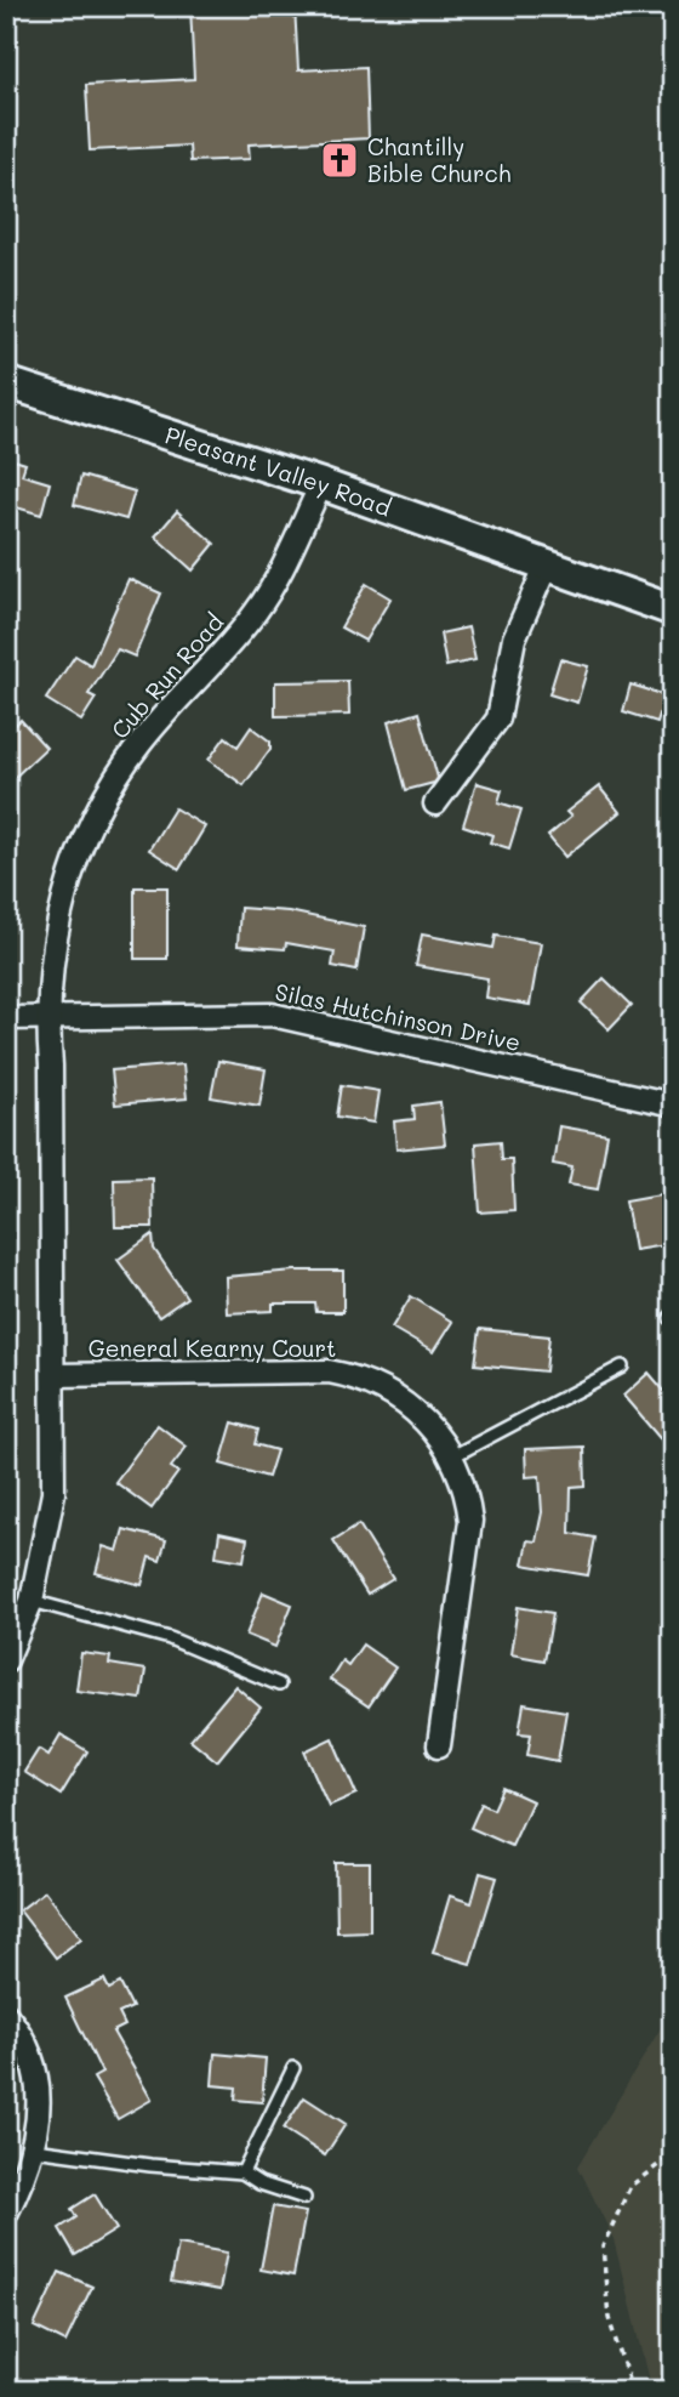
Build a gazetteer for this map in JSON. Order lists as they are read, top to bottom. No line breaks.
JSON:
{"streets":{"main road":["Pleasant Valley Road"],"street":["Cub Run Road","Silas Hutchinson Drive","General Kearny Court"]},"crossings":[["Pleasant Valley Road","Cub Run Road"],["Cub Run Road","Silas Hutchinson Drive"],["Cub Run Road","General Kearny Court"]],"places":{"church":["Chantilly Bible Church"]}}
